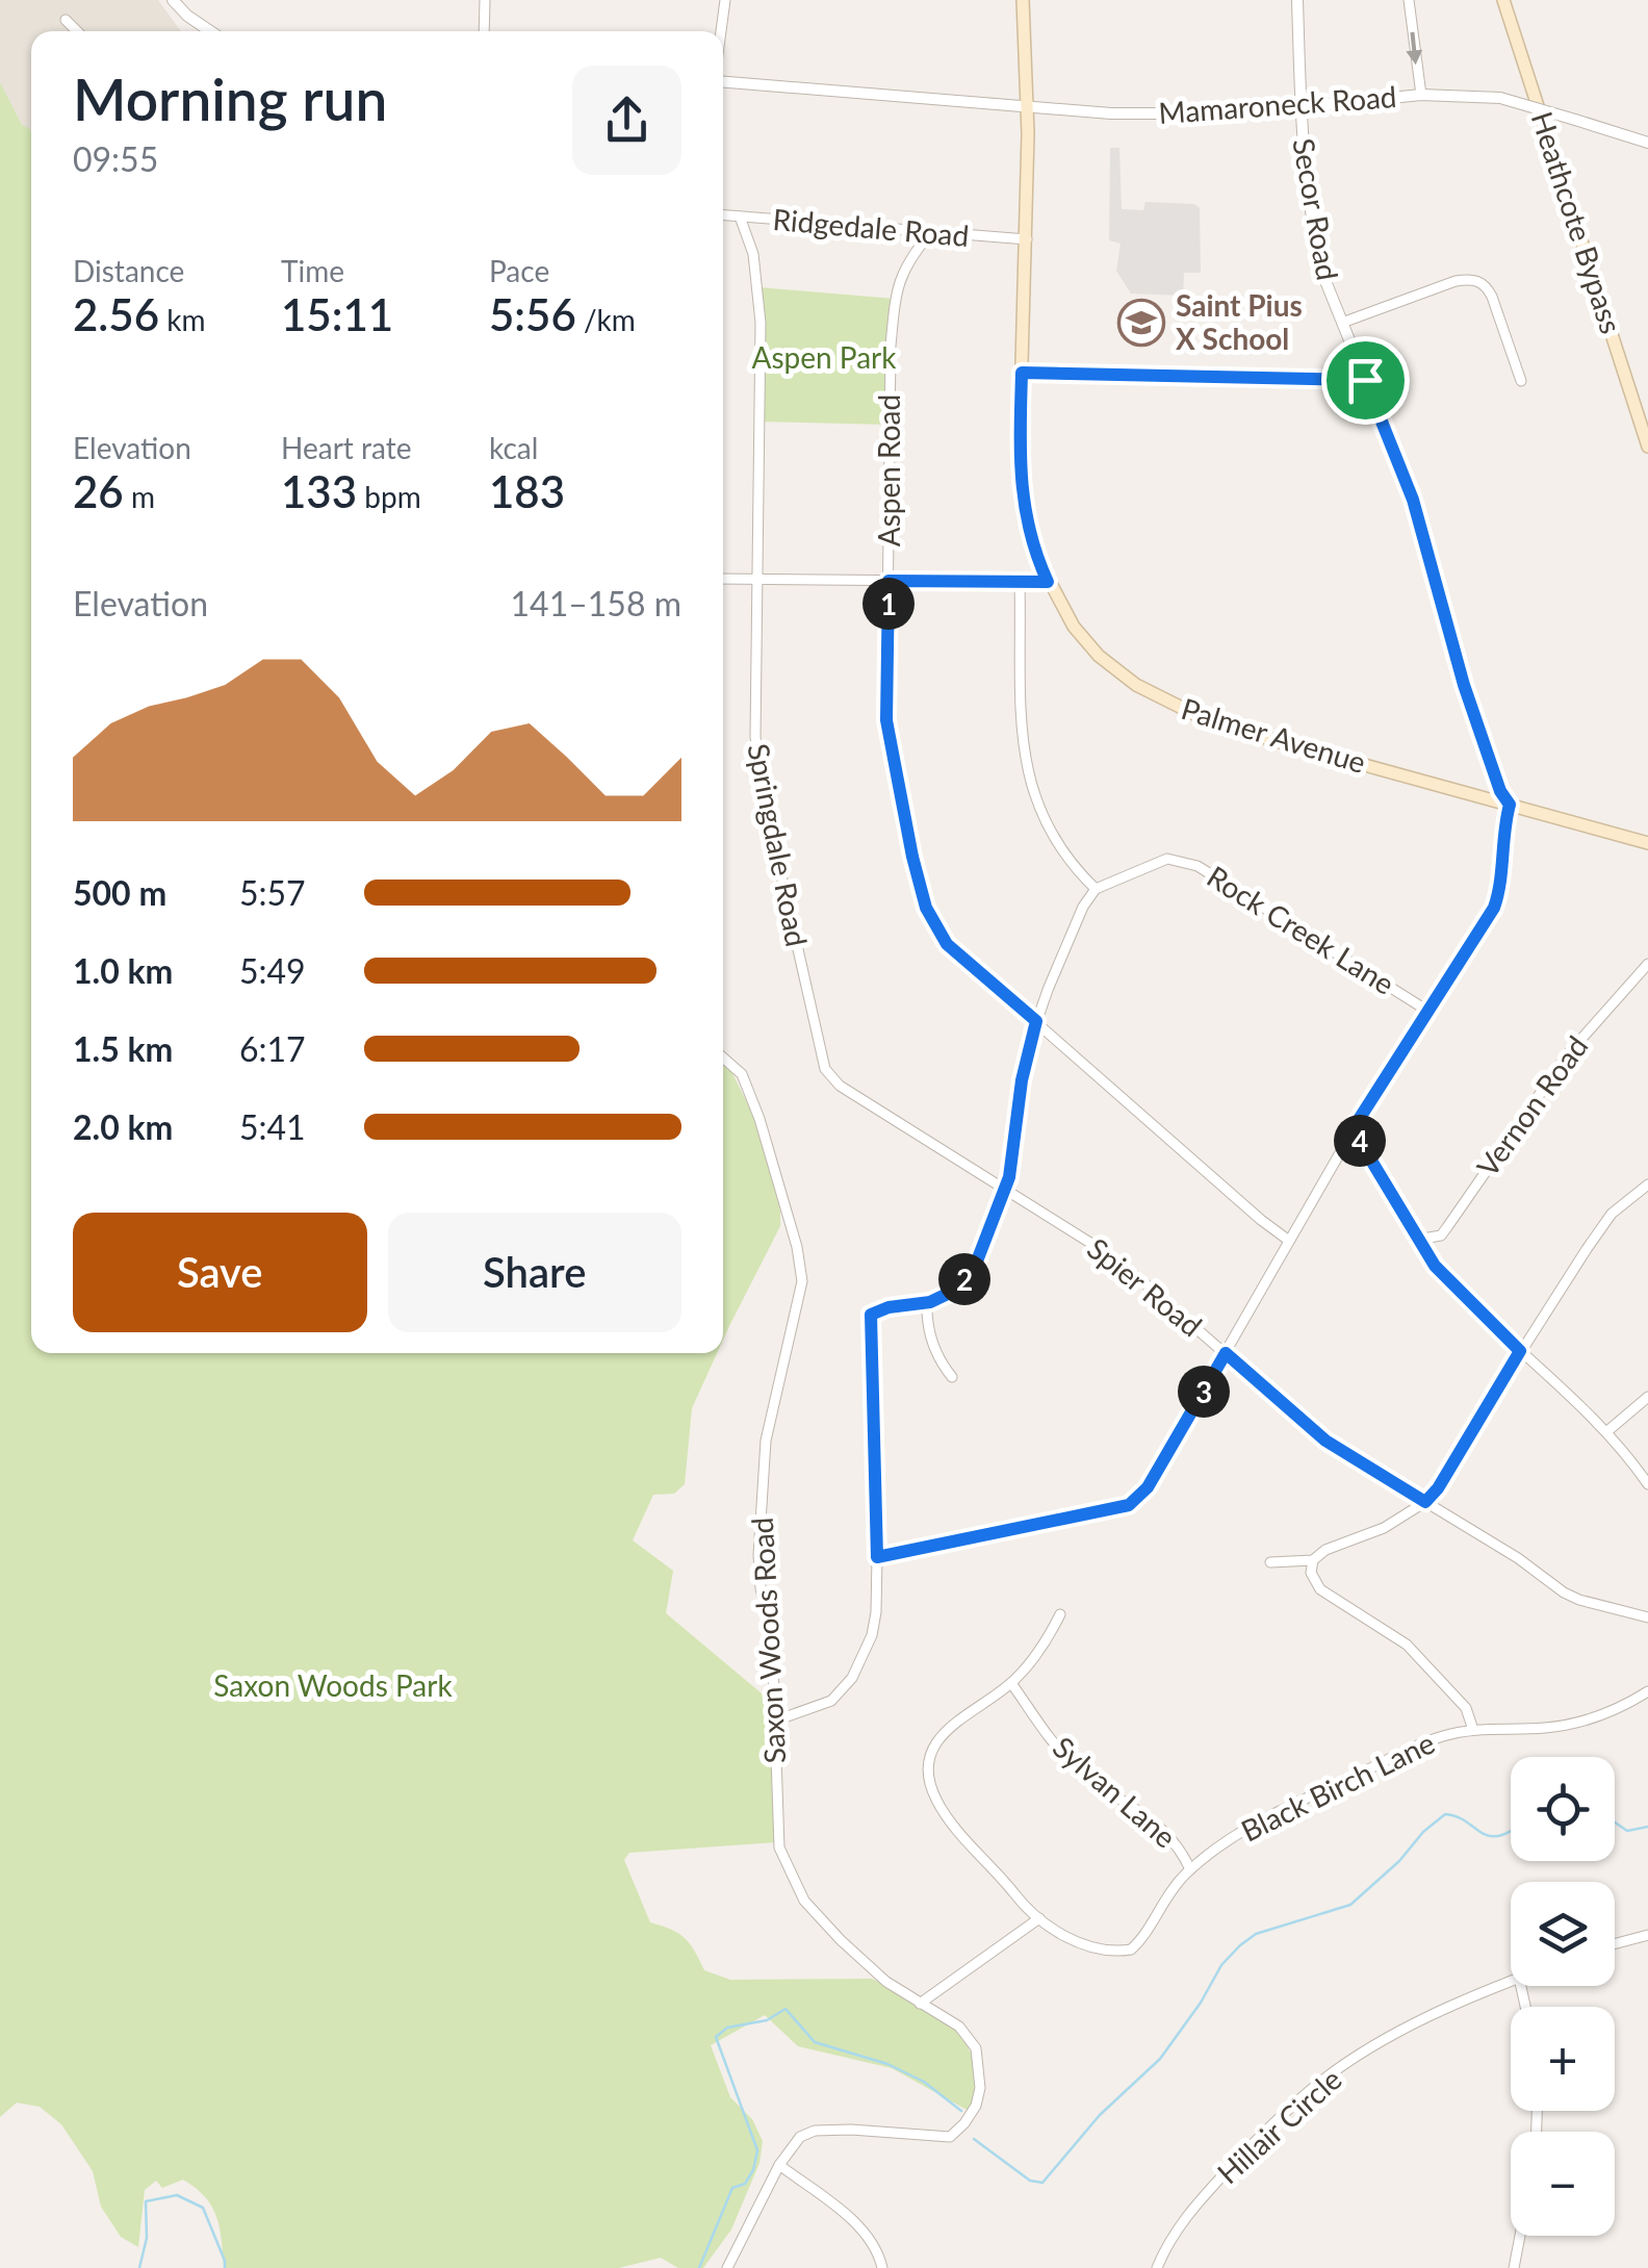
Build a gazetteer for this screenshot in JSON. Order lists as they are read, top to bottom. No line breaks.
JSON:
{"streets":{"main road":["Heathcote Bypass","Palmer Avenue"],"street":["Mamaroneck Road","Secor Road","Ridgedale Road","Aspen Road","Springdale Road","Rock Creek Lane","Vernon Road","Spier Road","Saxon Woods Road","Black Birch Lane","Sylvan Lane","Hillair Circle"]},"crossings":[["Mamaroneck Road","Secor Road"],["Mamaroneck Road","Palmer Avenue"],["Secor Road","Palmer Avenue"],["Ridgedale Road","Aspen Road"],["Ridgedale Road","Palmer Avenue"],["Ridgedale Road","Springdale Road"],["Springdale Road","Spier Road"],["Black Birch Lane","Sylvan Lane"]],"parks":["Aspen Park","Saxon Woods Park"],"places":{"school or university":["Saint Pius X School"]},"page":{"heading":["Morning run","09:55"],"stats":[["Distance","2.56 km"],["Time","15:11"],["Pace","5:56 /km"],["Elevation","26 m"],["Heart rate","133 bpm"],["kcal","183"]],"chart":["Elevation","141–158 m"],"pins":["1","4","2","3"],"list":[{"name":"500 m","note":"5:57"},{"name":"1.0 km","note":"5:49"},{"name":"1.5 km","note":"6:17"},{"name":"2.0 km","note":"5:41"}],"buttons":["Save","Share"],"map_buttons":["+","−"]}}
